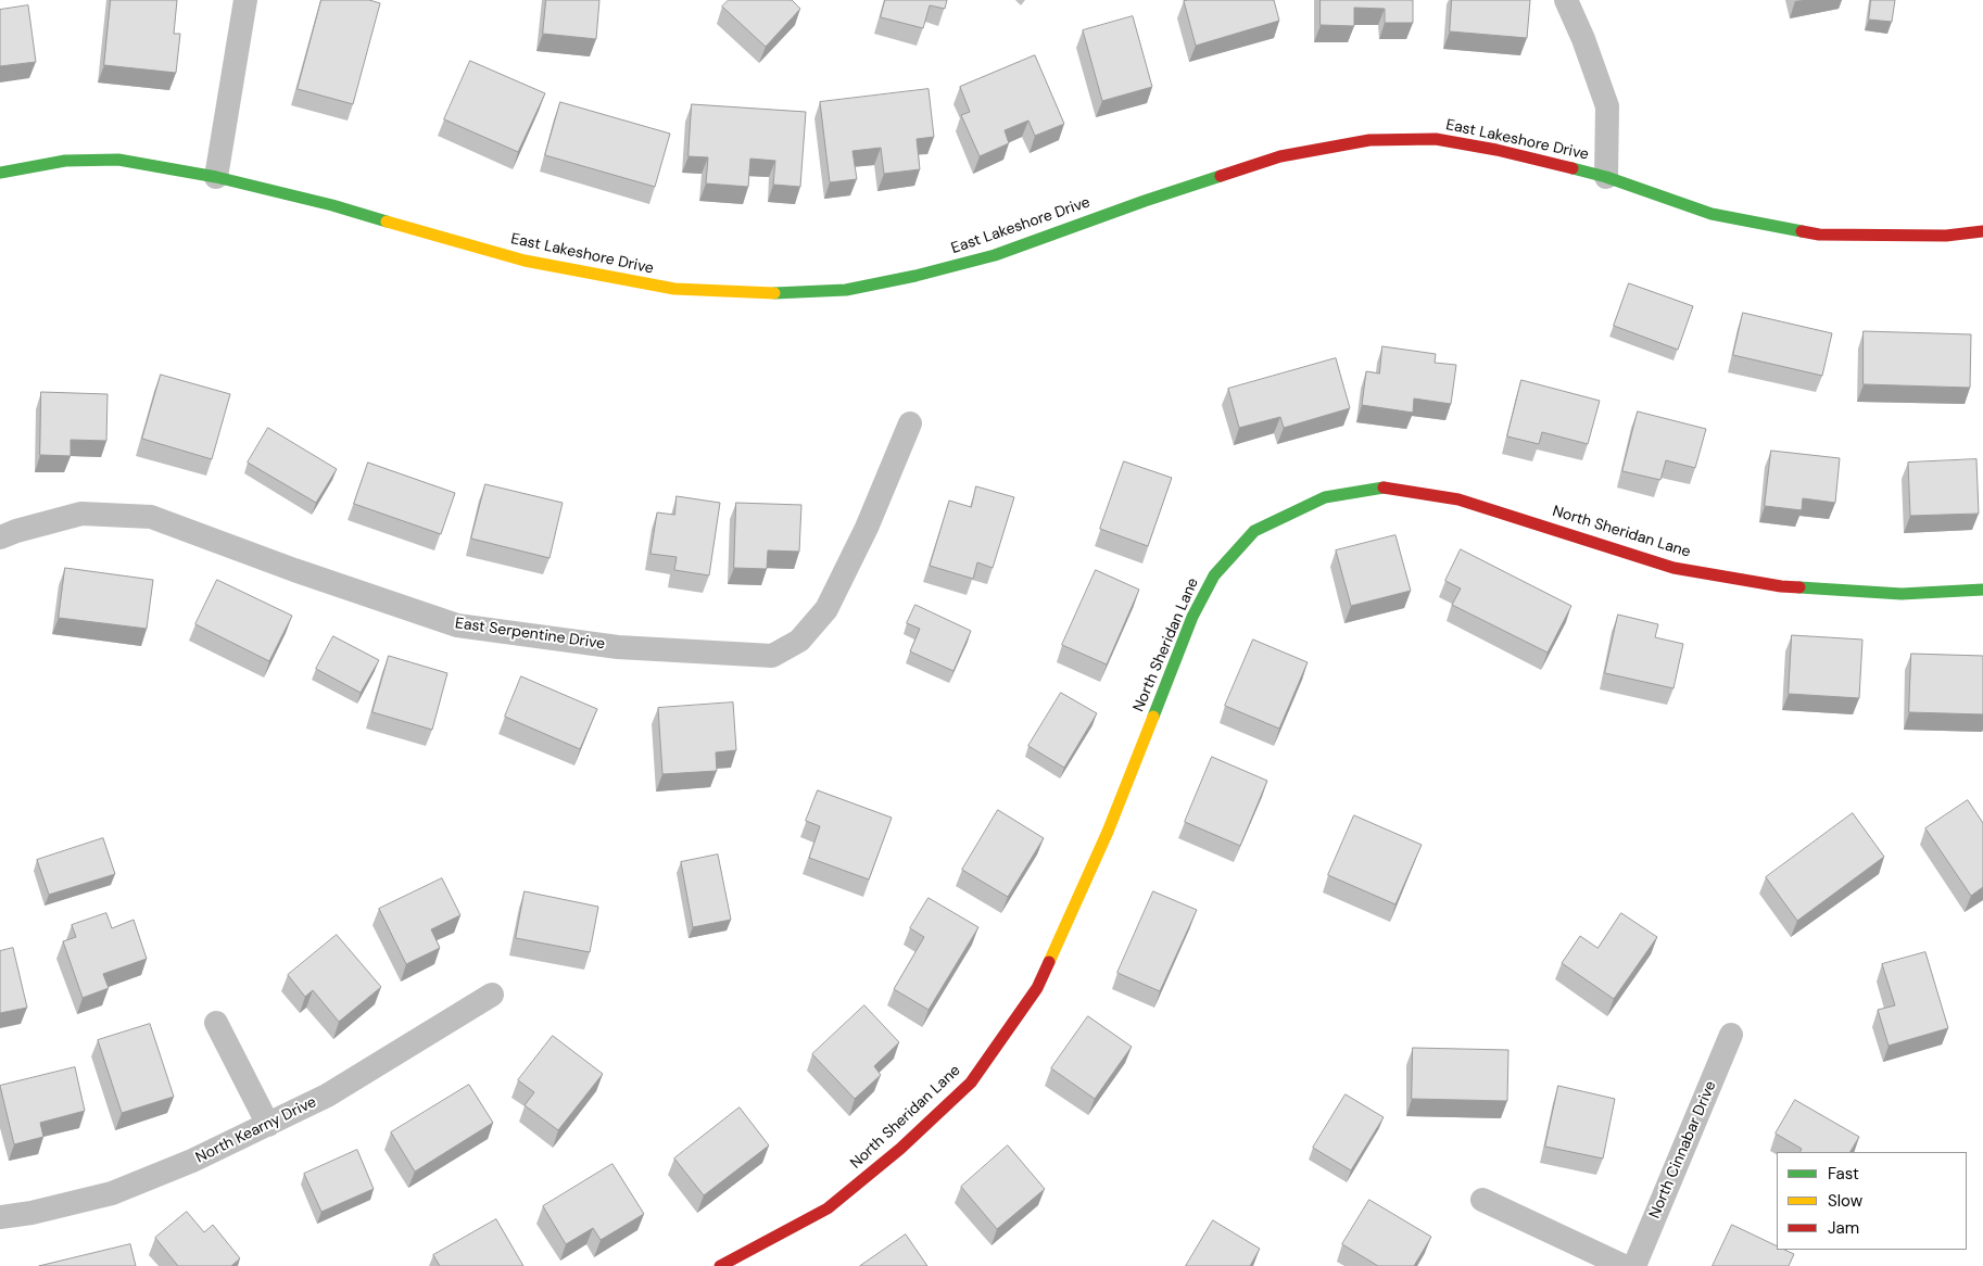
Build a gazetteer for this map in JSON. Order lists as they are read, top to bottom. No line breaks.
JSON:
{"streets":{"main road":["East Lakeshore Drive","North Sheridan Lane"],"street":["East Serpentine Drive","North Kearny Drive","North Cinnabar Drive"]},"legend":["Fast","Slow","Jam"]}
